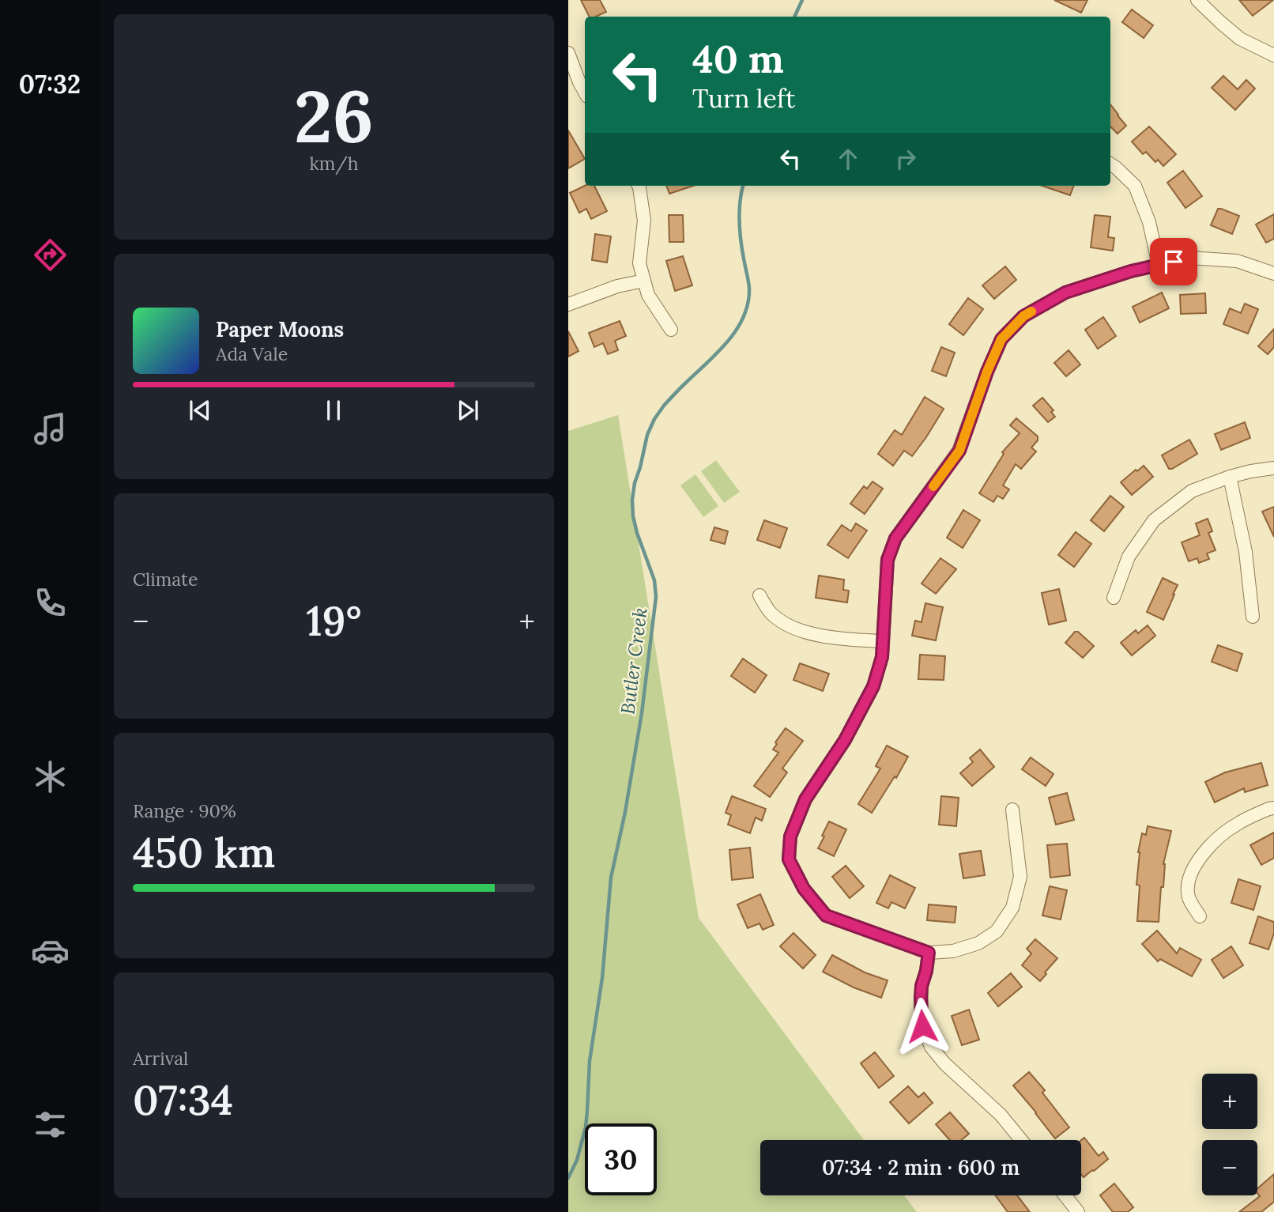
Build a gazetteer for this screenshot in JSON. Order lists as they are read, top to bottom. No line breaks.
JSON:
{"water":["Butler Creek"],"page":{"tabs":"07:32","tile":[["26","km/h"],"Climate",["Range · 90%","450 km"],["Arrival","07:34"]],"turn":["40 m","Turn left"],"song":["Paper Moons","Ada Vale"],"heat":["−","19°","+"],"map_buttons":["+","−"],"limit":"30","trip":"07:34 · 2 min · 600 m"}}
